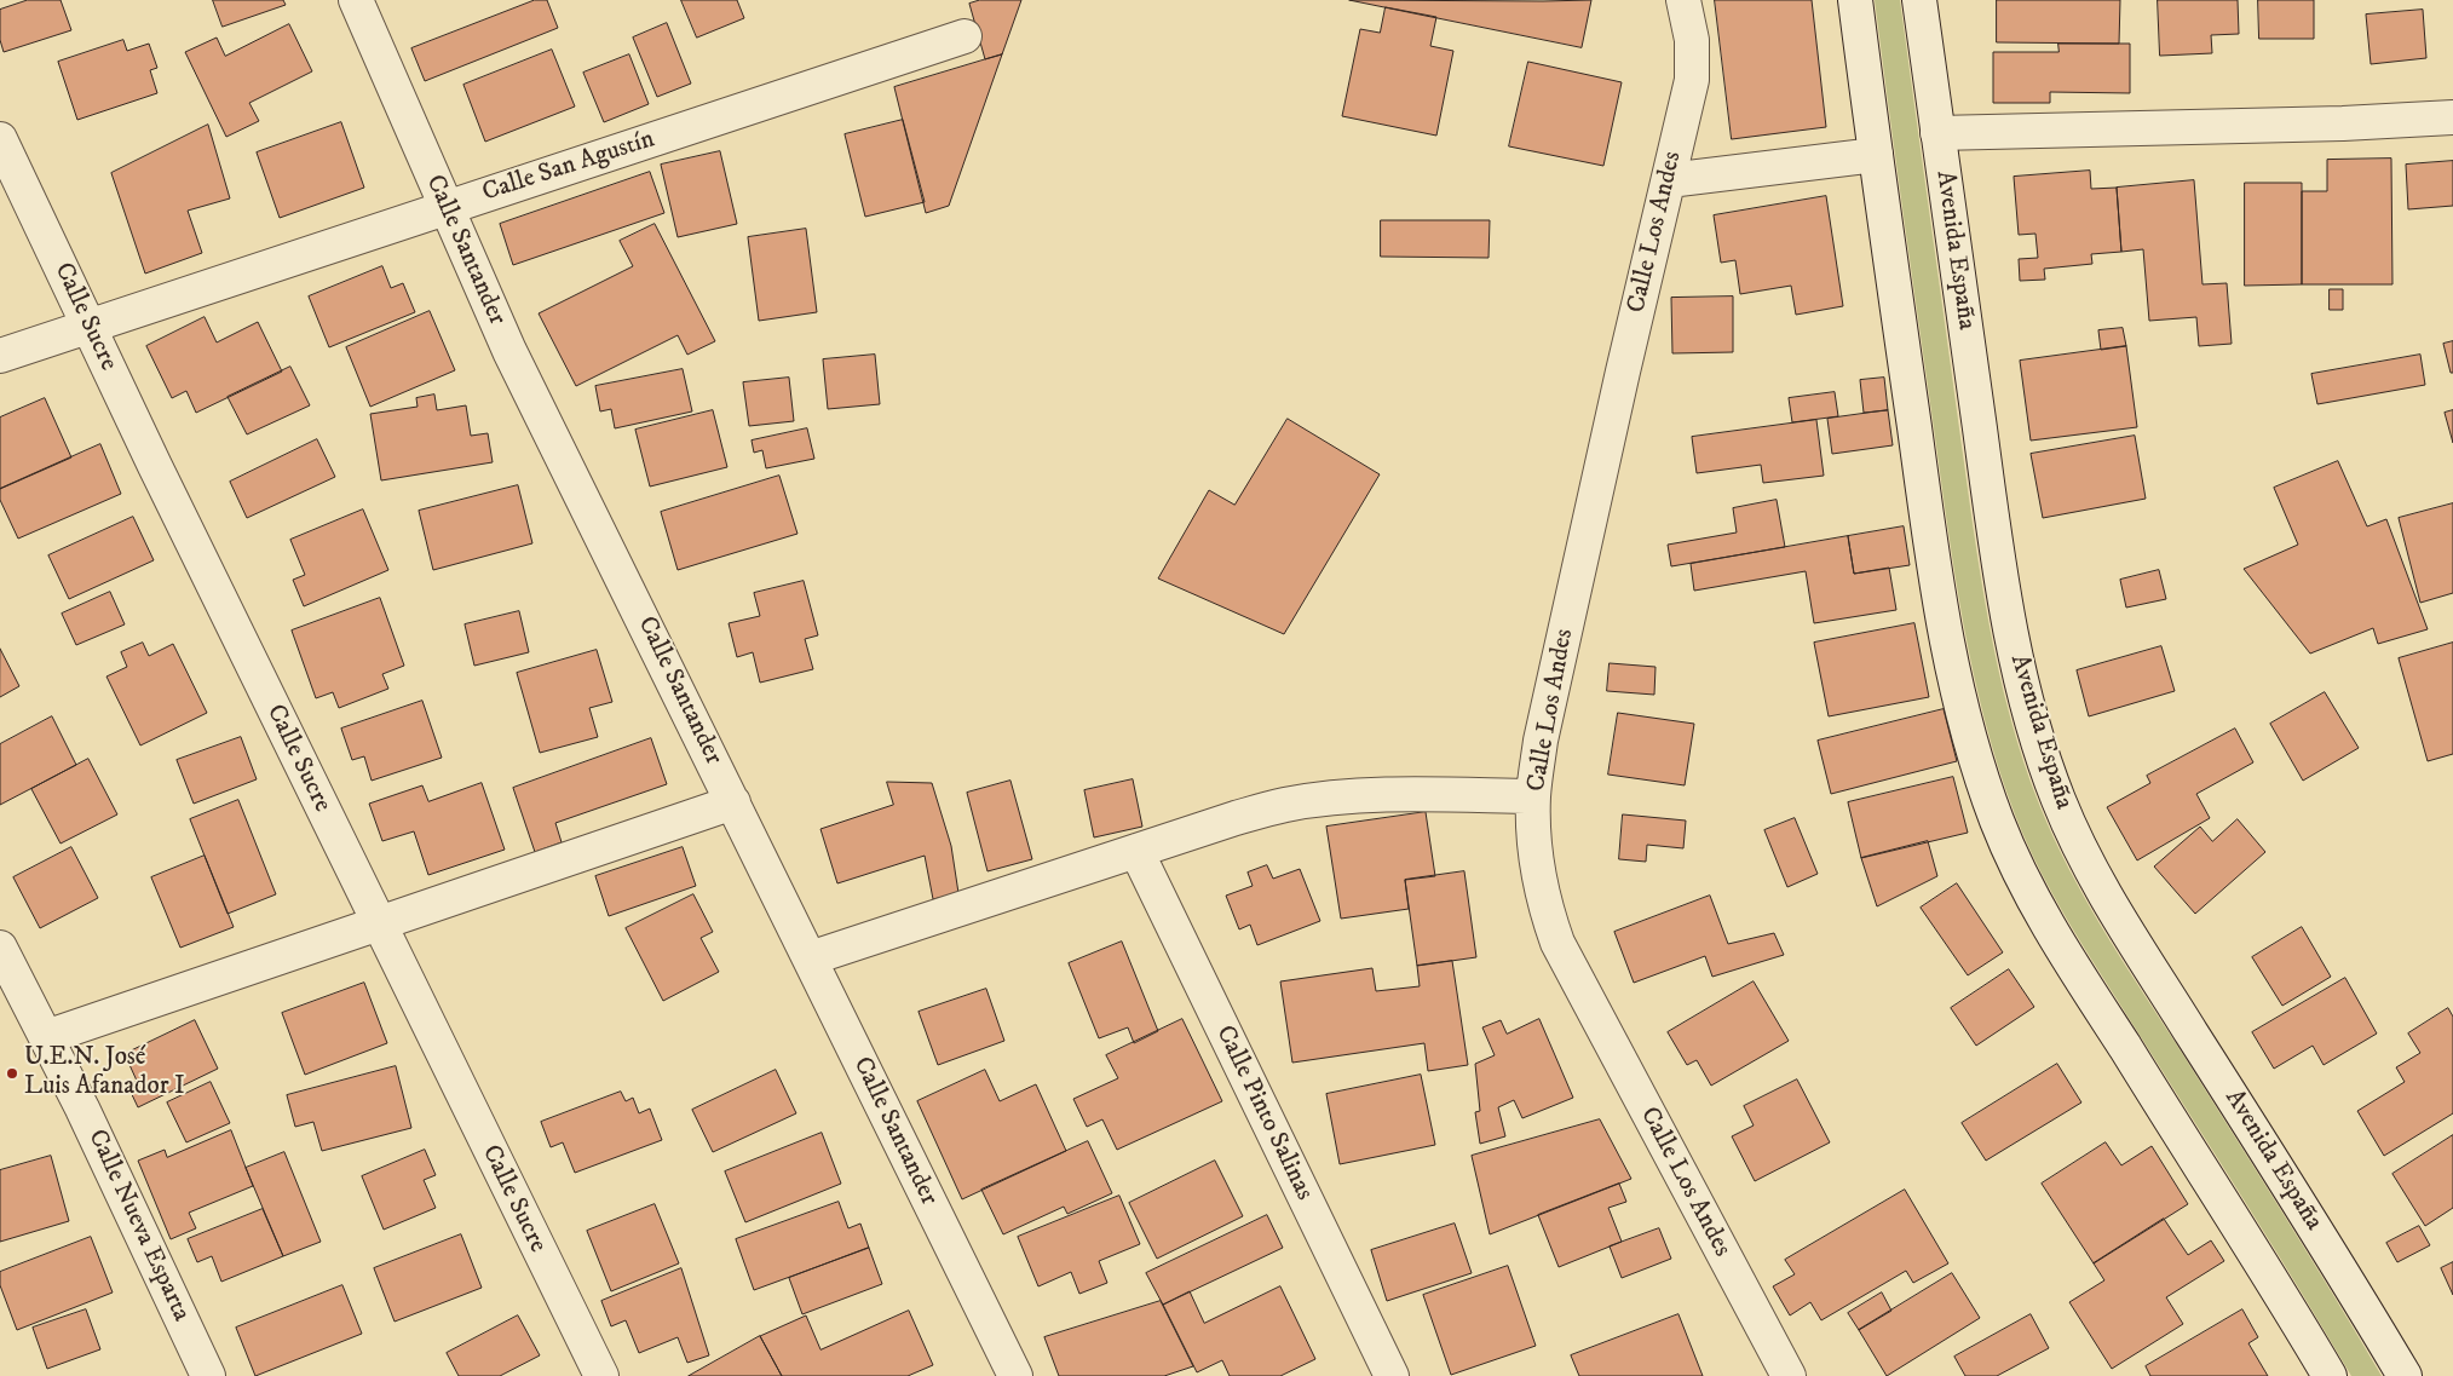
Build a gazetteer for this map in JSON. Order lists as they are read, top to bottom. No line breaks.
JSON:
{"streets":{"street":["Calle San Agustín","Calle Los Andes","Calle Santander","Avenida España","Calle Sucre","Calle Pinto Salinas","Calle Nueva Esparta"]},"crossings":[["Calle San Agustín","Calle Santander"],["Calle San Agustín","Calle Sucre"]],"places":["U.E.N. José Luis Afanador I"]}
